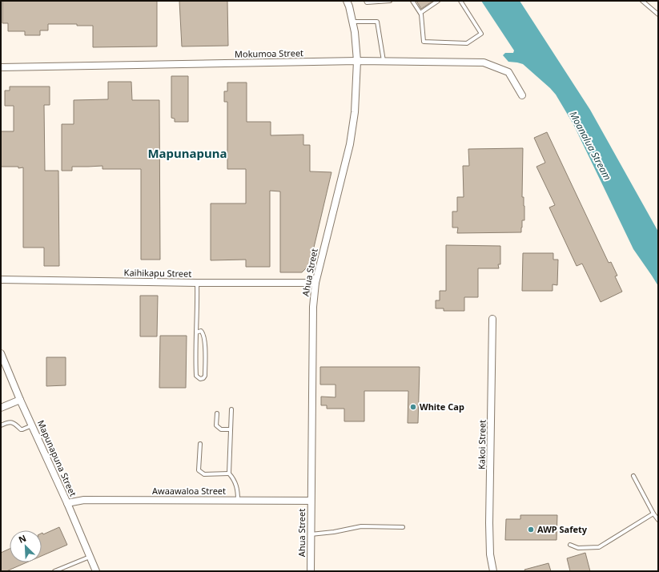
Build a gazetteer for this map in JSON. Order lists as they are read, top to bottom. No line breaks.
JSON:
{"streets":{"street":["Mokumoa Street","Ahua Street","Kaihikapu Street","Kakoi Street","Mapunapuna Street","Awaawaloa Street"]},"crossings":[["Mokumoa Street","Ahua Street"],["Ahua Street","Kaihikapu Street"],["Ahua Street","Awaawaloa Street"],["Mapunapuna Street","Awaawaloa Street"]],"districts":["Mapunapuna"],"water":["Moanalua Stream"],"places":["White Cap","AWP Safety"],"north":"top left"}
